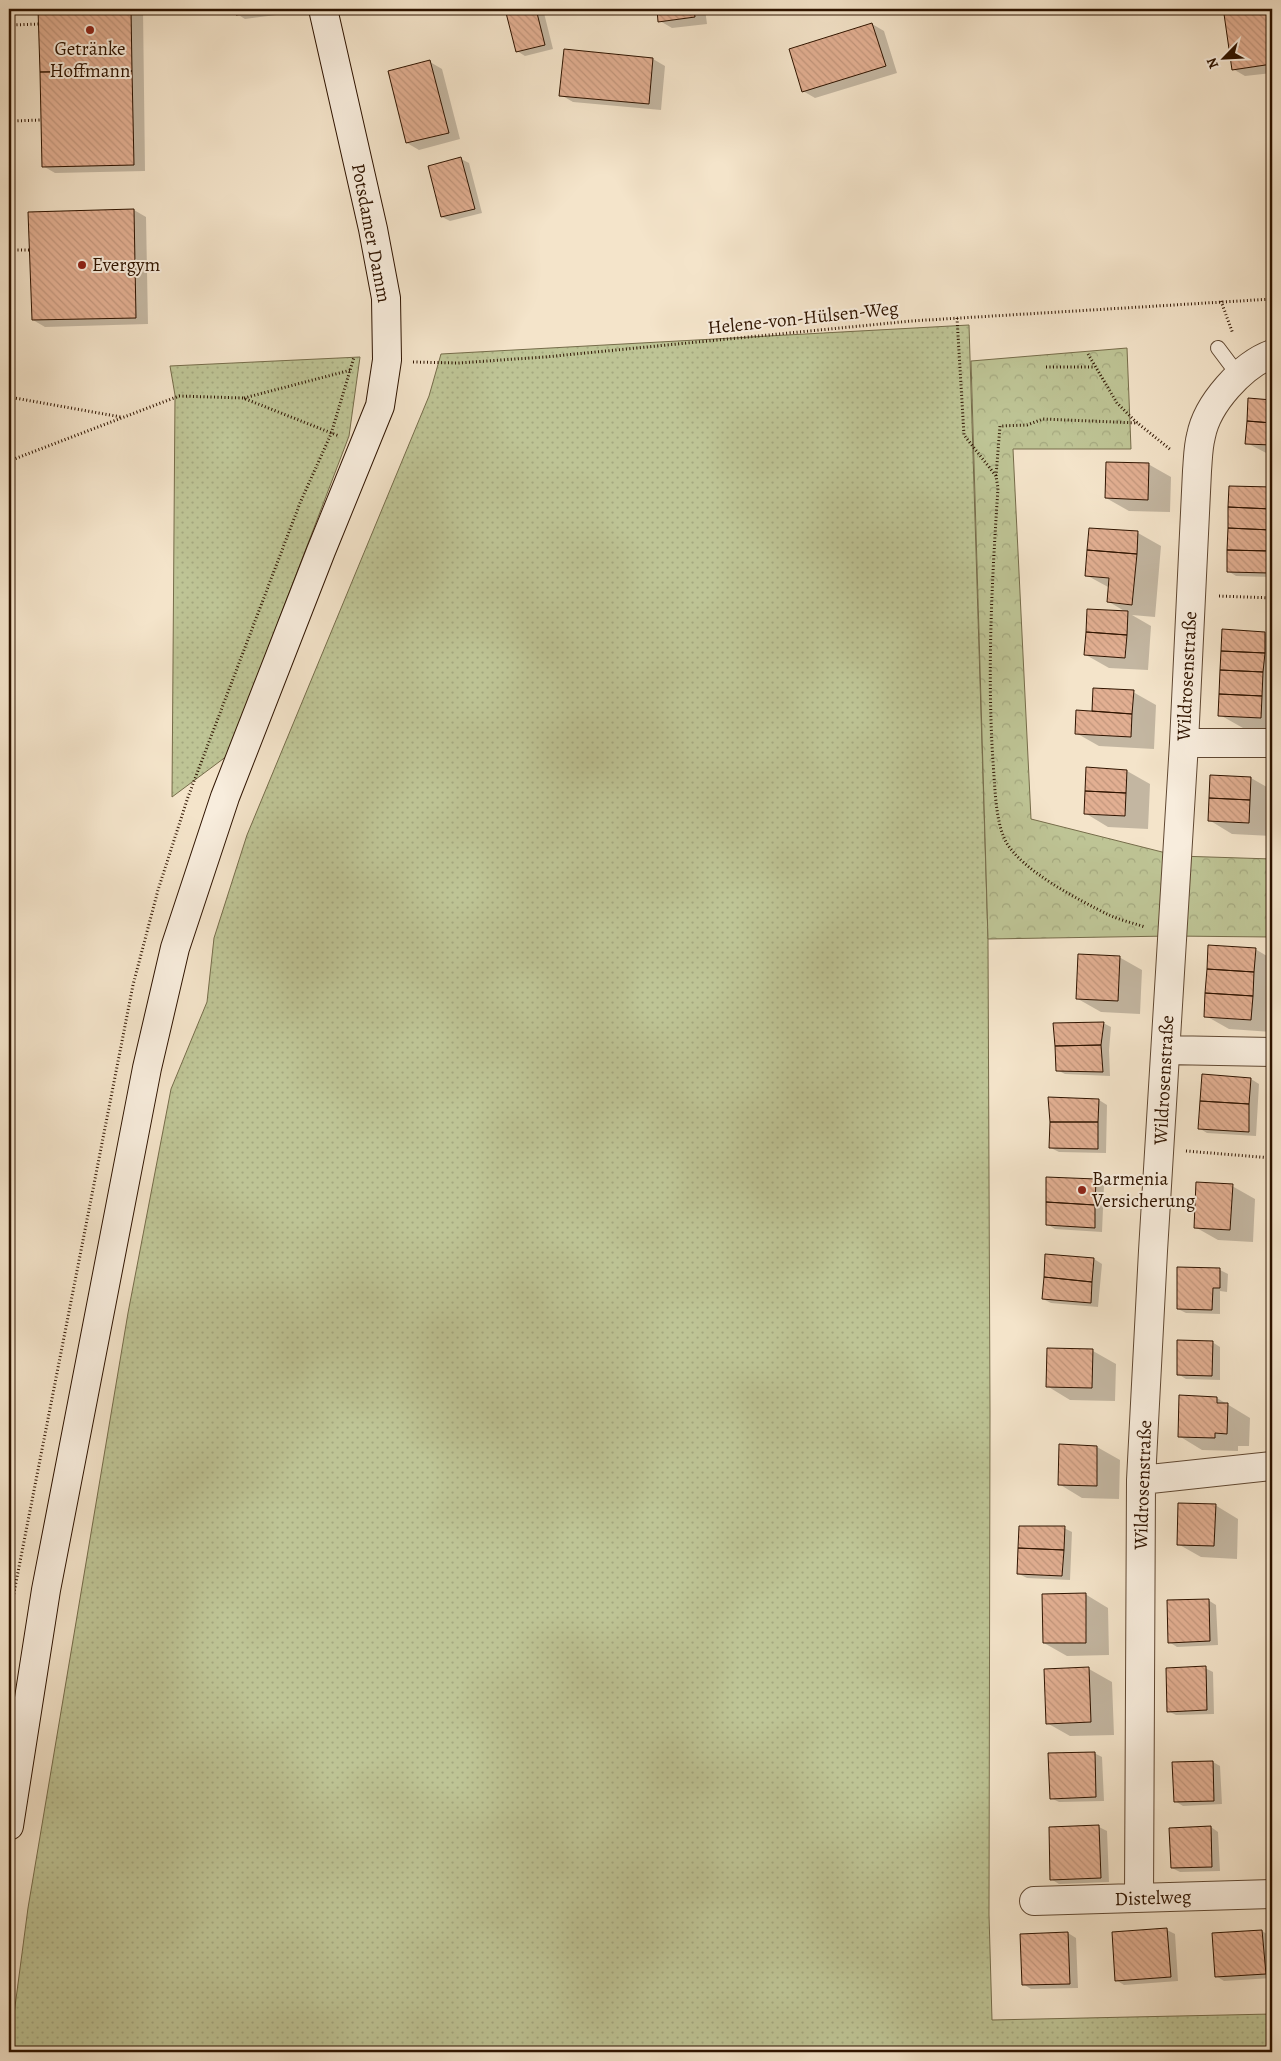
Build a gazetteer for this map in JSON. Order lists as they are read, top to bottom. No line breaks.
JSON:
{"streets":{"street":["Potsdamer Damm","Wildrosenstraße","Distelweg"],"path":["Helene-von-Hülsen-Weg"]},"crossings":[["Potsdamer Damm","Helene-von-Hülsen-Weg"],["Wildrosenstraße","Distelweg"]],"places":["Getränke Hoffmann","Evergym","Barmenia Versicherung"],"north":"bottom left"}
